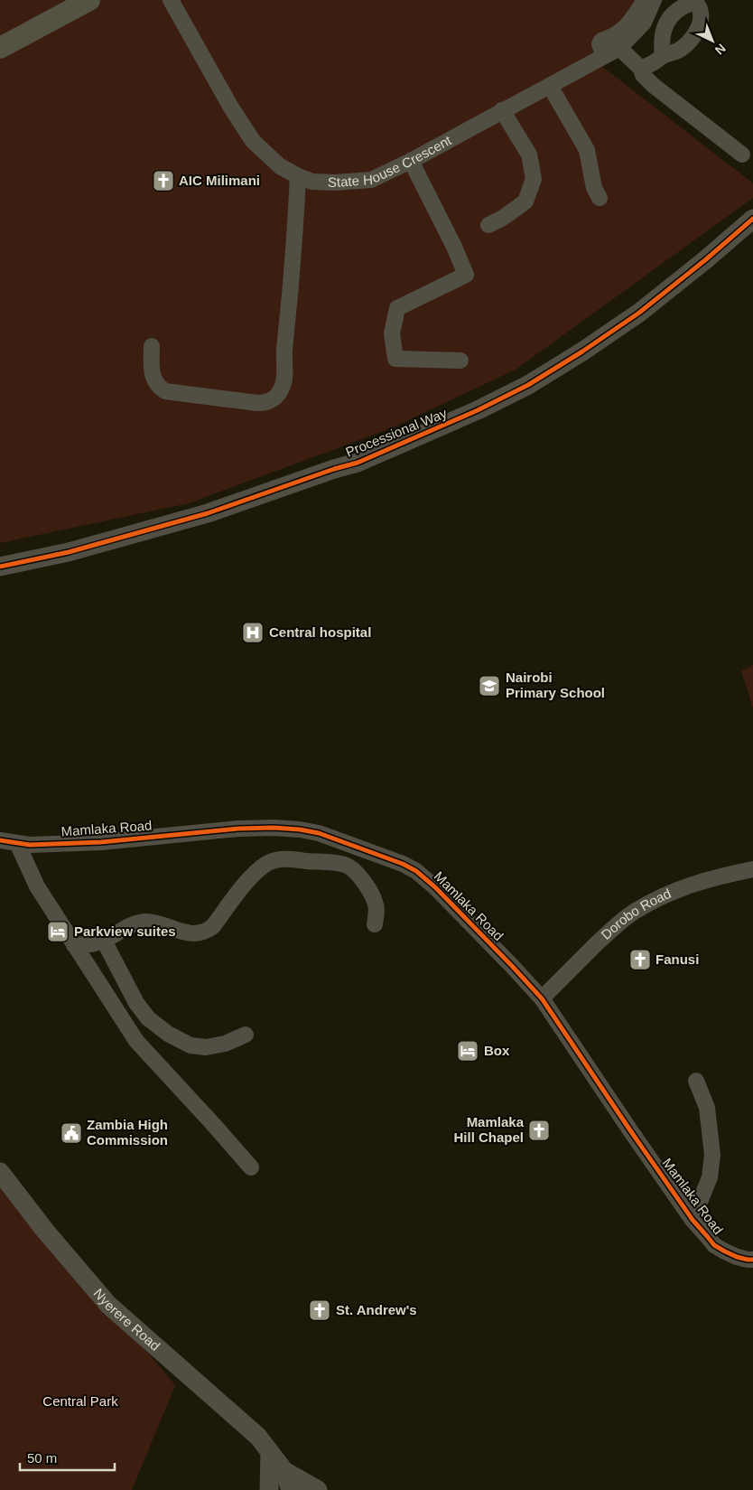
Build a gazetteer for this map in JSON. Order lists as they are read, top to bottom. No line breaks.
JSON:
{"streets":{"street":["State House Crescent","Processional Way","Mamlaka Road","Dorobo Road","Nyerere Road"]},"crossings":[["Mamlaka Road","Dorobo Road"]],"parks":["Central Park"],"places":{"church":["AIC Milimani","Fanusi","Mamlaka Hill Chapel","St. Andrew's"],"hospital":["Central hospital"],"school or university":["Nairobi Primary School"],"hotel":["Parkview suites","Box"],"public building":["Zambia High Commission"]},"scale_bar":"50 m","north":"bottom right"}
